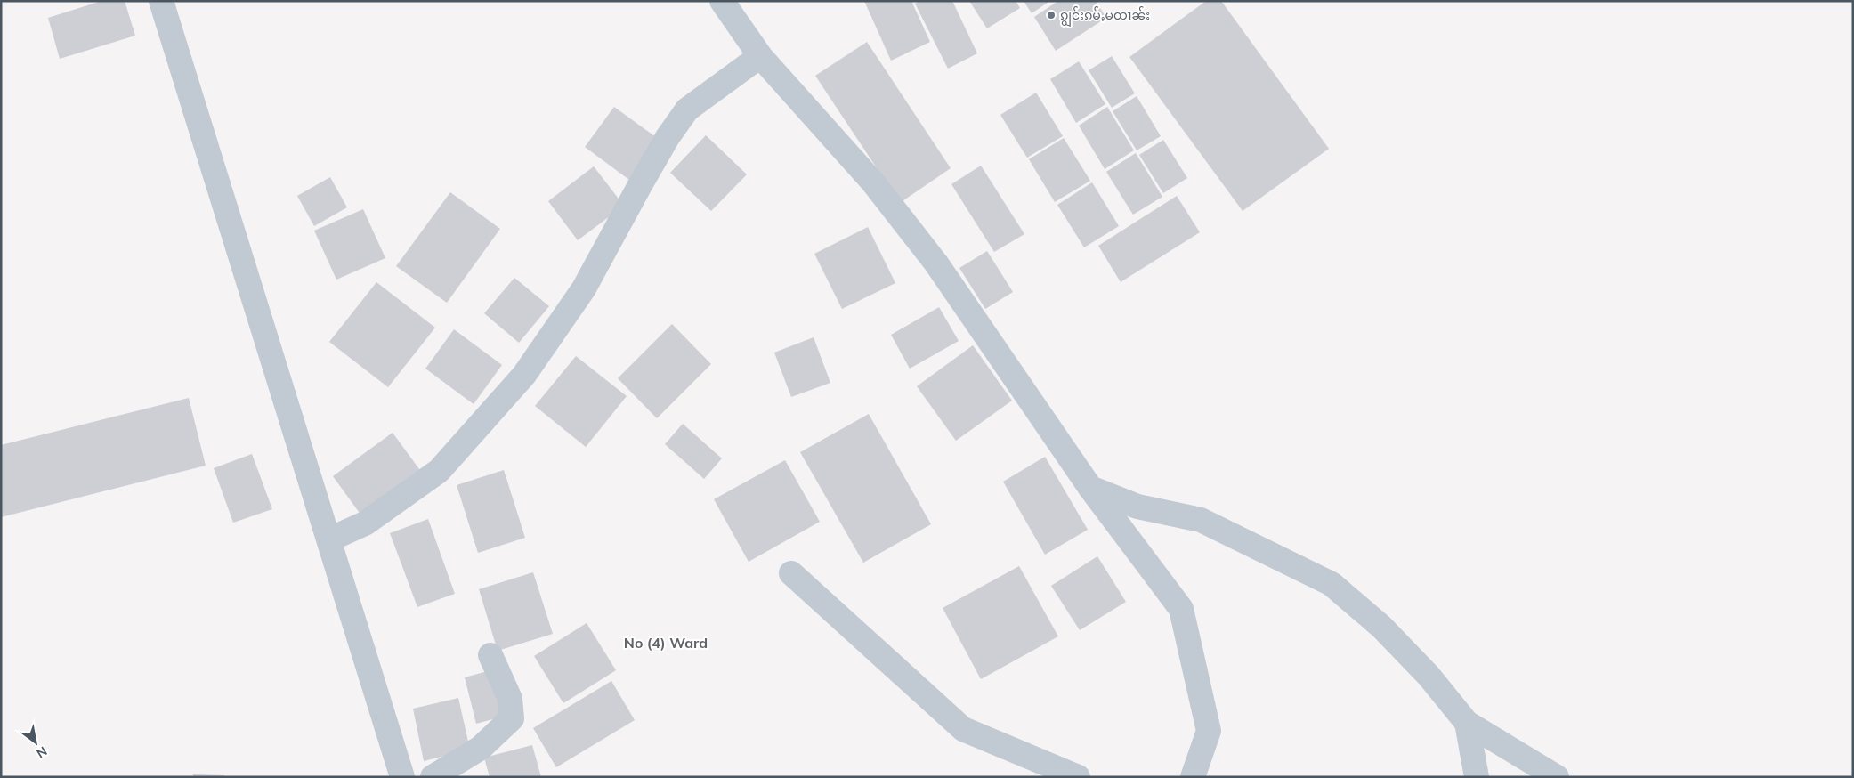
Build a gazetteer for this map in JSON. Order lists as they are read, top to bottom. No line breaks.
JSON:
{"districts":["No (4) Ward"],"places":["ၵျွင်းၵမ်ႇမထၢၼ်း"],"north":"bottom right"}
